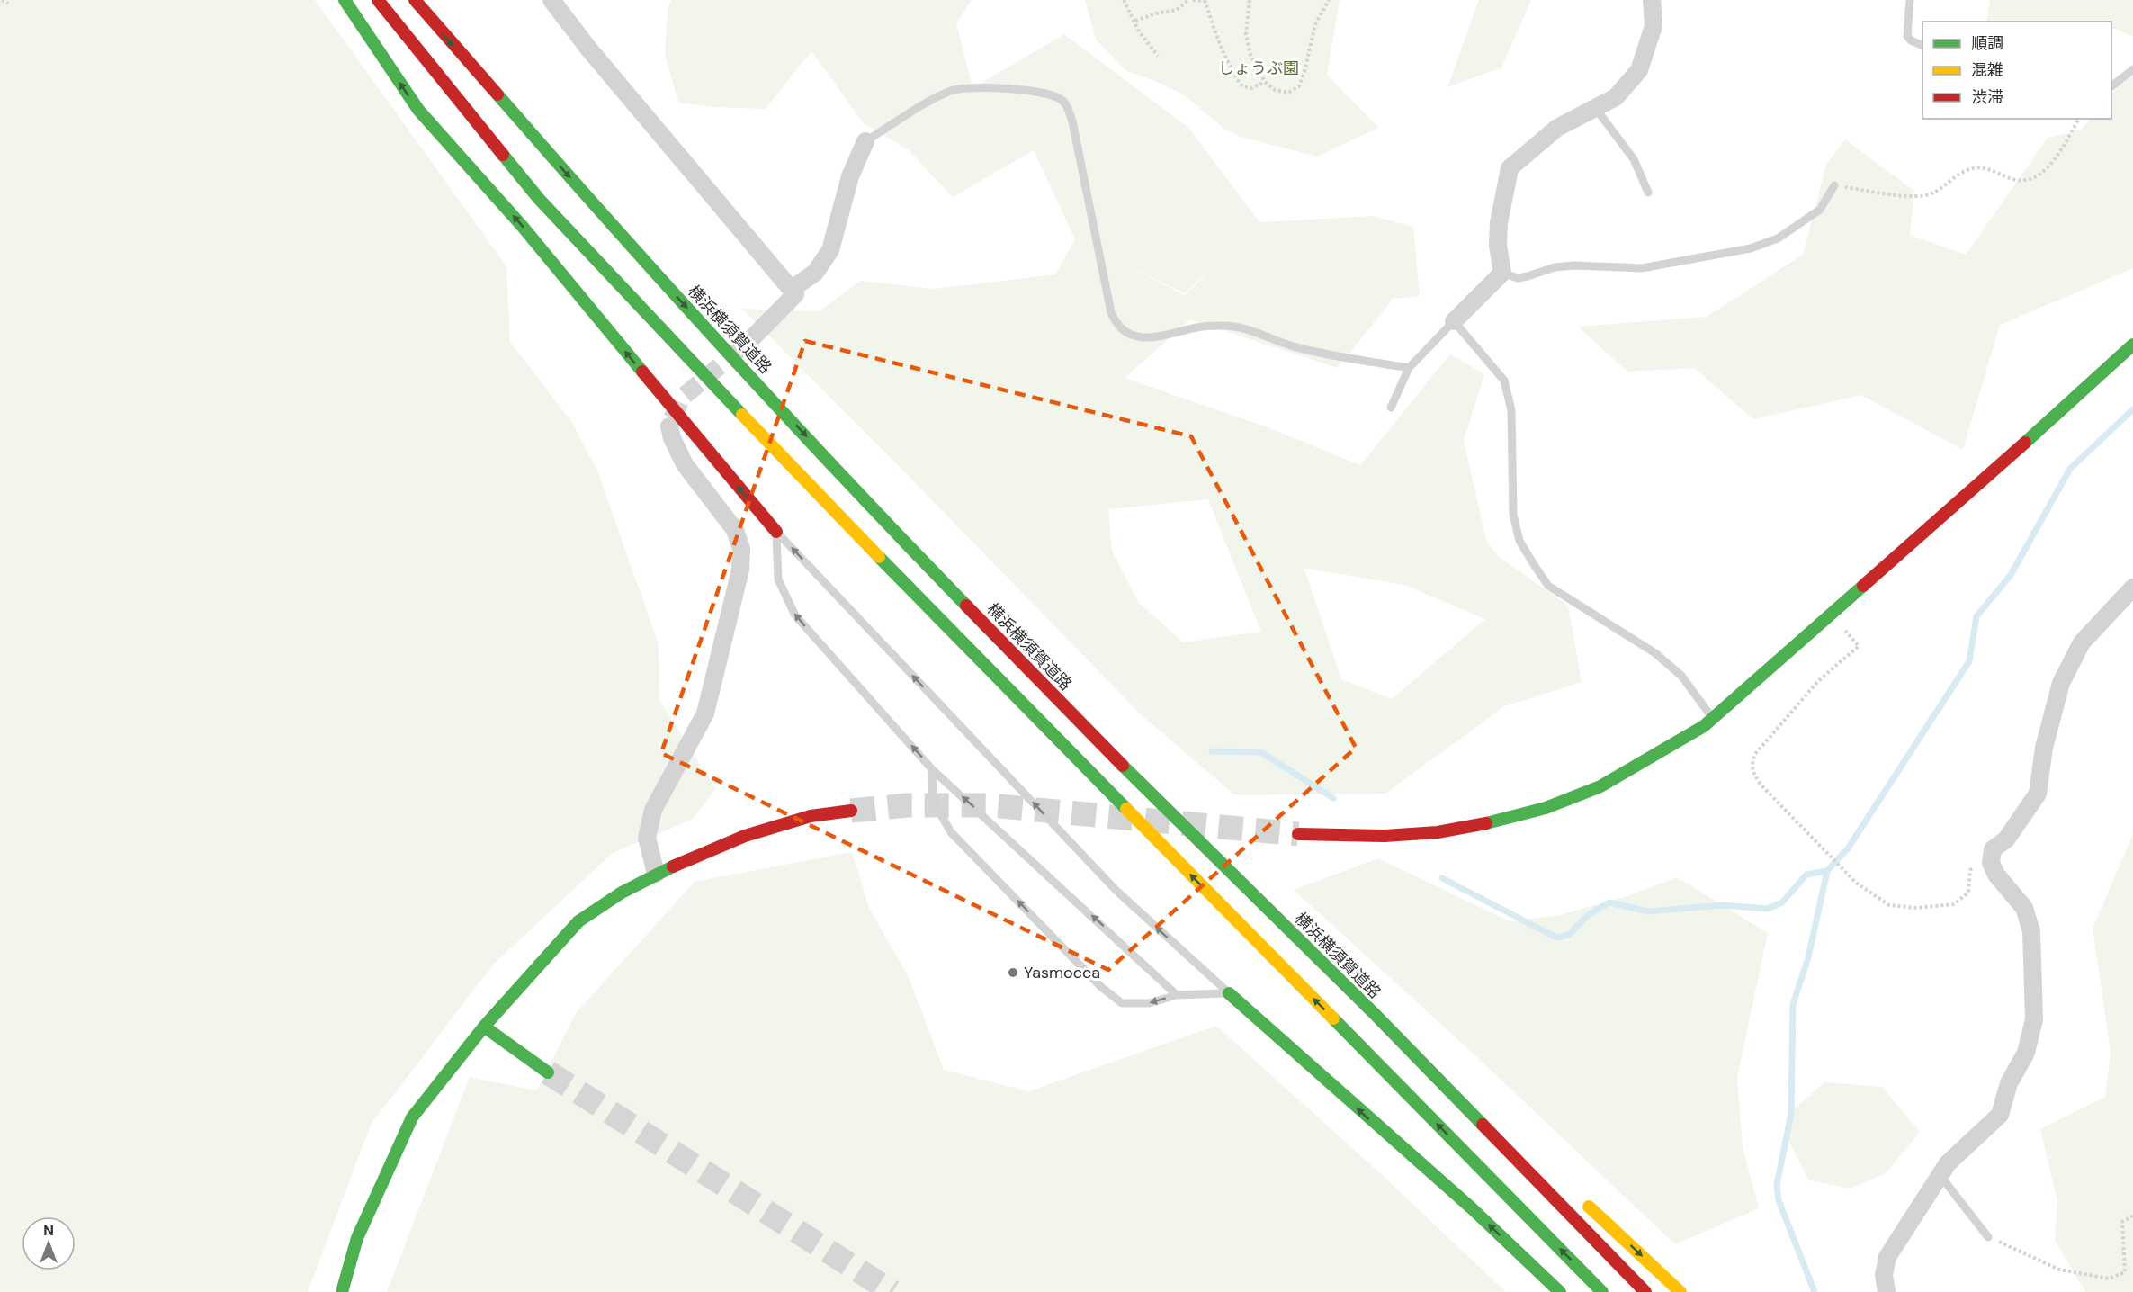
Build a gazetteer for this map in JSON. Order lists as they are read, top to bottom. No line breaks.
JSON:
{"streets":{"main road":["横浜横須賀道路"]},"parks":["しょうぶ園"],"places":["Yasmocca"],"legend":["順調","混雑","渋滞"],"north":"top"}
